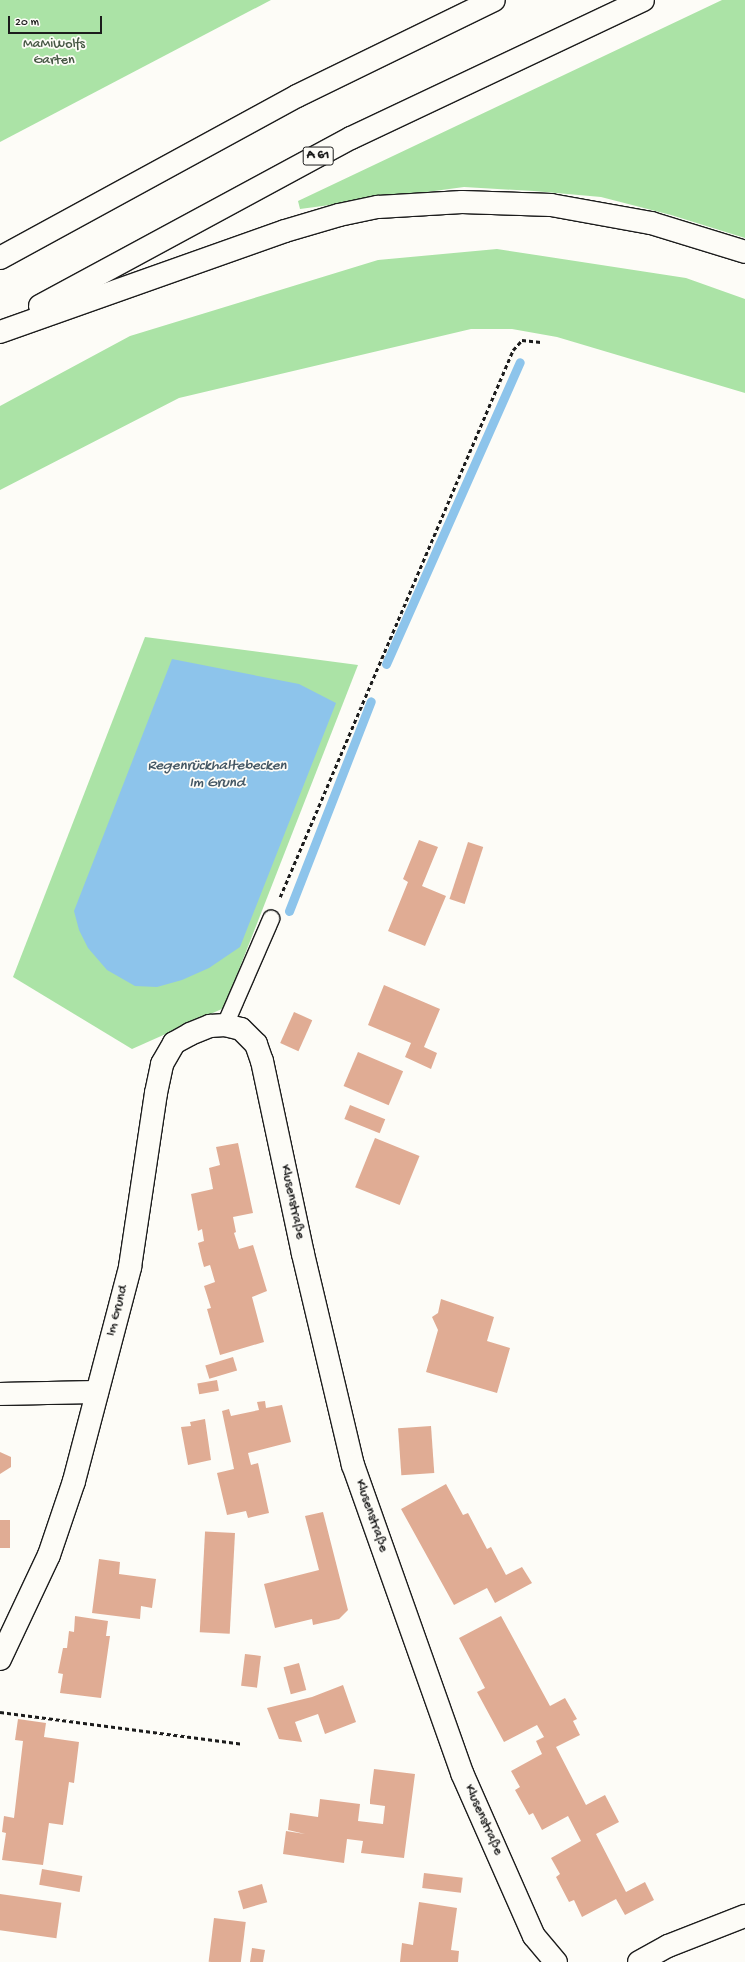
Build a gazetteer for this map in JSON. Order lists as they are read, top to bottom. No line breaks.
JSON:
{"streets":{"main road":["A 61","Klusenstraße","Im Grund"]},"crossings":[["Klusenstraße","Im Grund"]],"water":["Regenrückhaltebecken Im Grund"],"parks":["MaMiWolfs Garten"],"scale_bar":"20 m"}
